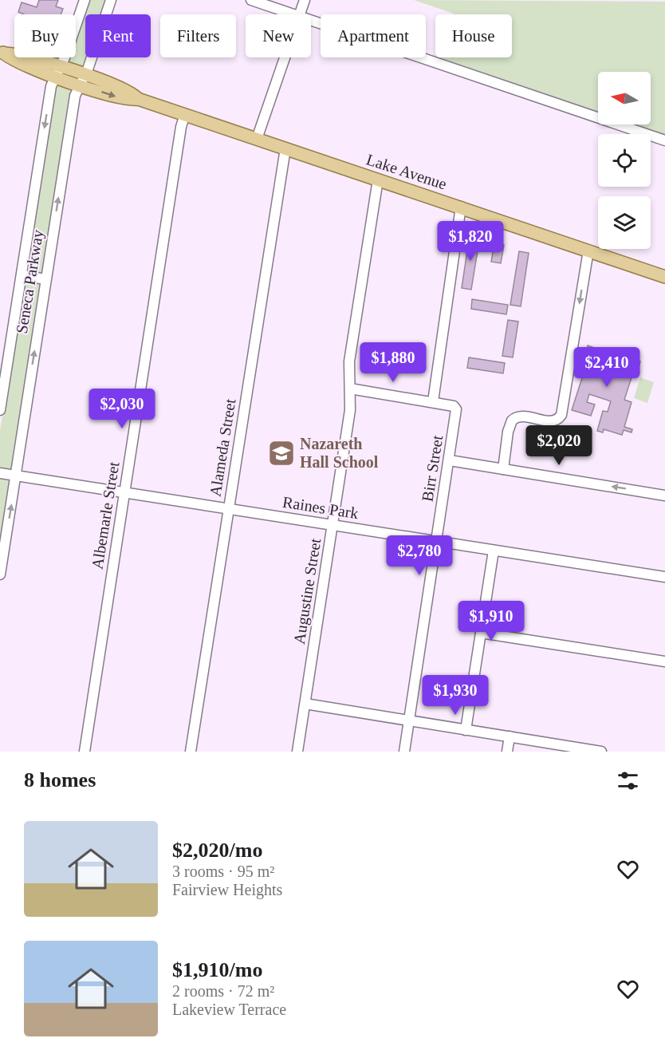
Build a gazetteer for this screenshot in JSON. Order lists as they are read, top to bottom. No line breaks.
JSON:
{"streets":{"main road":["Lake Avenue"],"street":["Seneca Parkway","Alameda Street","Birr Street","Raines Park","Albemarle Street","Augustine Street"]},"crossings":[["Lake Avenue","Seneca Parkway"],["Lake Avenue","Alameda Street"],["Lake Avenue","Albemarle Street"],["Lake Avenue","Augustine Street"],["Seneca Parkway","Raines Park"],["Alameda Street","Raines Park"],["Birr Street","Raines Park"],["Raines Park","Albemarle Street"],["Raines Park","Augustine Street"]],"places":{"school or university":["Nazareth Hall School"]},"north":"left","page":{"chip":["Buy","Rent","Filters","New","Apartment","House"],"price":["$1,820","$1,880","$2,410","$2,030","$2,020","$2,780","$1,910","$1,930"],"heading":"8 homes","list":[{"name":"$2,020/mo","note":"3 rooms · 95 m² · Fairview Heights"},{"name":"$1,910/mo","note":"2 rooms · 72 m² · Lakeview Terrace"}]}}
